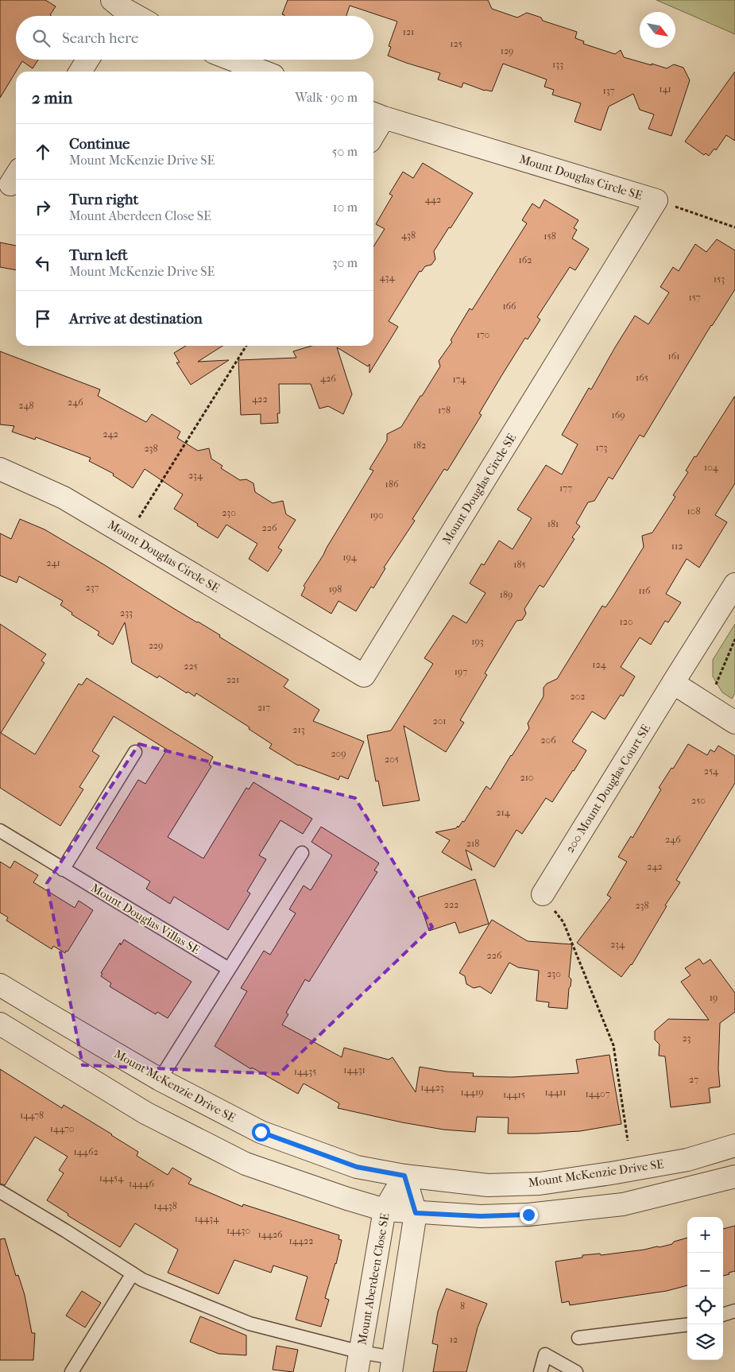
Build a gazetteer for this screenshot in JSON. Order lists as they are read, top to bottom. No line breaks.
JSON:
{"streets":{"street":["Mount Douglas Circle SE","200 Mount Douglas Court SE","Mount McKenzie Drive SE","Mount Aberdeen Close SE"],"lane":["Mount Douglas Villas SE"]},"crossings":[["Mount McKenzie Drive SE","Mount Aberdeen Close SE"]],"house_numbers":["121","125","129","133","141","137","442","438","158","162","434","153","157","166","170","161","165","426","174","422","246","248","178","169","242","182","173","238","104","234","186","177","108","230","190","181","226","112","194","241","185","237","198","116","189","233","120","193","229","124","225","197","221","202","217","201","213","206","209","205","254","210","250","214","246","218","242","222","238","234","226","230","19","23","14431","14435","27","14423","14419","14411","14407","14415","14478","14470","14462","14454","14446","14438","14434","14430","14426","14422","8","12"],"north":"bottom right","page":{"search":"Search here","heading":["2 min","Walk · 90 m"],"list":[["Continue","Mount McKenzie Drive SE","50 m"],["Turn right","Mount Aberdeen Close SE","10 m"],["Turn left","Mount McKenzie Drive SE","30 m"],"Arrive at destination"],"map_buttons":["+","−"]}}
